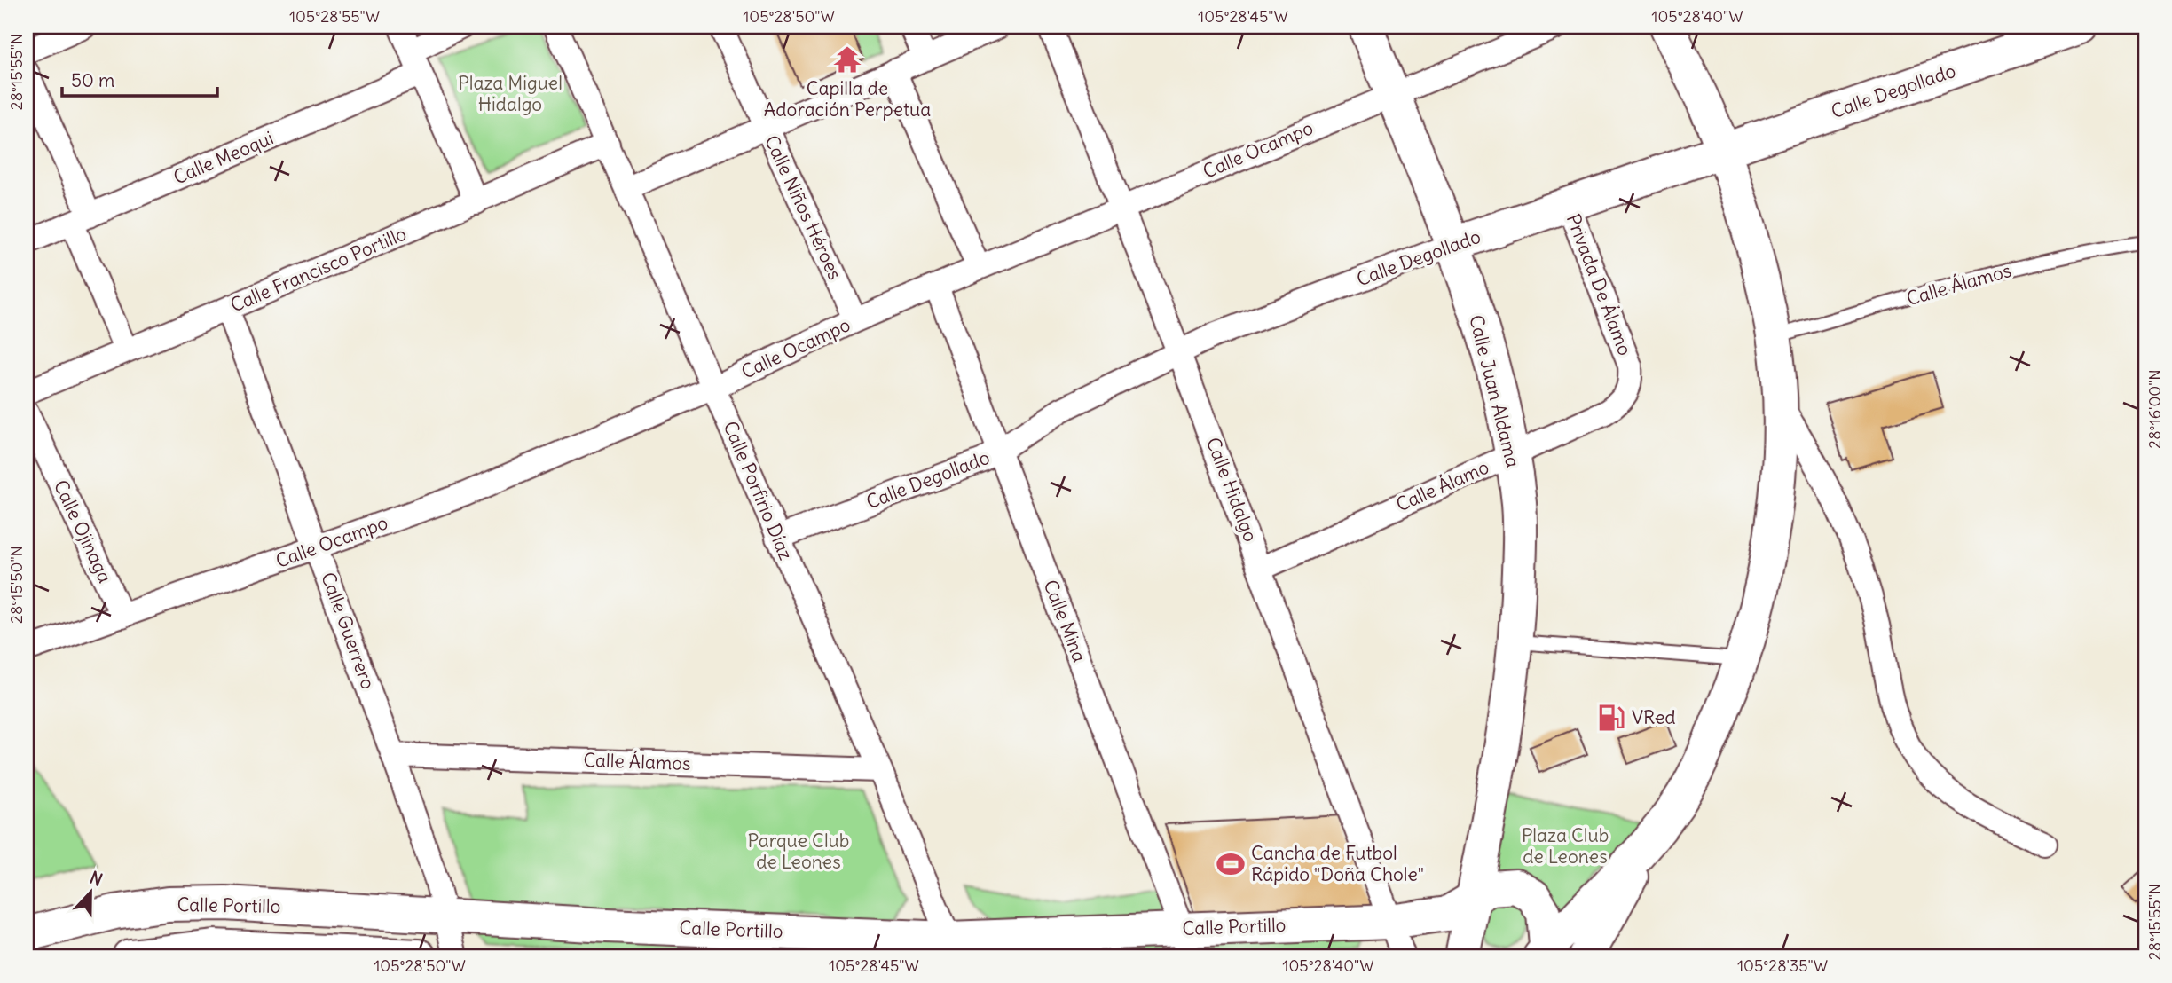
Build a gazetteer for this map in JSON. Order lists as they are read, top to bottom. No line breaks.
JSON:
{"streets":{"main road":["Calle Degollado","Calle Juan Aldama","Calle Portillo"],"street":["Calle Ocampo","Calle Meoqui","Calle Niños Héroes","Calle Francisco Portillo","Privada De Álamo","Calle Álamos","Calle Álamo","Calle Hidalgo","Calle Porfirio Díaz","Calle Ojinaga","Calle Mina","Calle Guerrero"]},"crossings":[["Calle Degollado","Privada De Álamo"],["Calle Degollado","Calle Juan Aldama"],["Calle Degollado","Calle Hidalgo"],["Calle Degollado","Calle Porfirio Díaz"],["Calle Degollado","Calle Mina"],["Calle Ocampo","Calle Niños Héroes"],["Calle Ocampo","Calle Juan Aldama"],["Calle Ocampo","Calle Hidalgo"],["Calle Ocampo","Calle Porfirio Díaz"],["Calle Ocampo","Calle Ojinaga"],["Calle Ocampo","Calle Mina"],["Calle Ocampo","Calle Guerrero"],["Calle Francisco Portillo","Calle Porfirio Díaz"],["Calle Francisco Portillo","Calle Guerrero"],["Privada De Álamo","Calle Álamo"],["Calle Álamos","Calle Porfirio Díaz"],["Calle Álamos","Calle Guerrero"],["Calle Juan Aldama","Calle Álamo"],["Calle Juan Aldama","Calle Portillo"],["Calle Álamo","Calle Hidalgo"],["Calle Hidalgo","Calle Portillo"],["Calle Porfirio Díaz","Calle Portillo"],["Calle Mina","Calle Portillo"],["Calle Guerrero","Calle Portillo"]],"parks":["Plaza Miguel Hidalgo","Plaza Club de Leones","Parque Club de Leones"],"places":{"temple":["Capilla de Adoración Perpetua"],"fuel station":["VRed"],"sports":["Cancha de Futbol Rápido \"Doña Chole\""]},"scale_bar":"50 m","north":"top","coordinates":["105°28'55\"W","105°28'50\"W","105°28'45\"W","105°28'40\"W","28°15'55\"N","28°16'00\"N","28°15'50\"N","105°28'35\"W"]}
